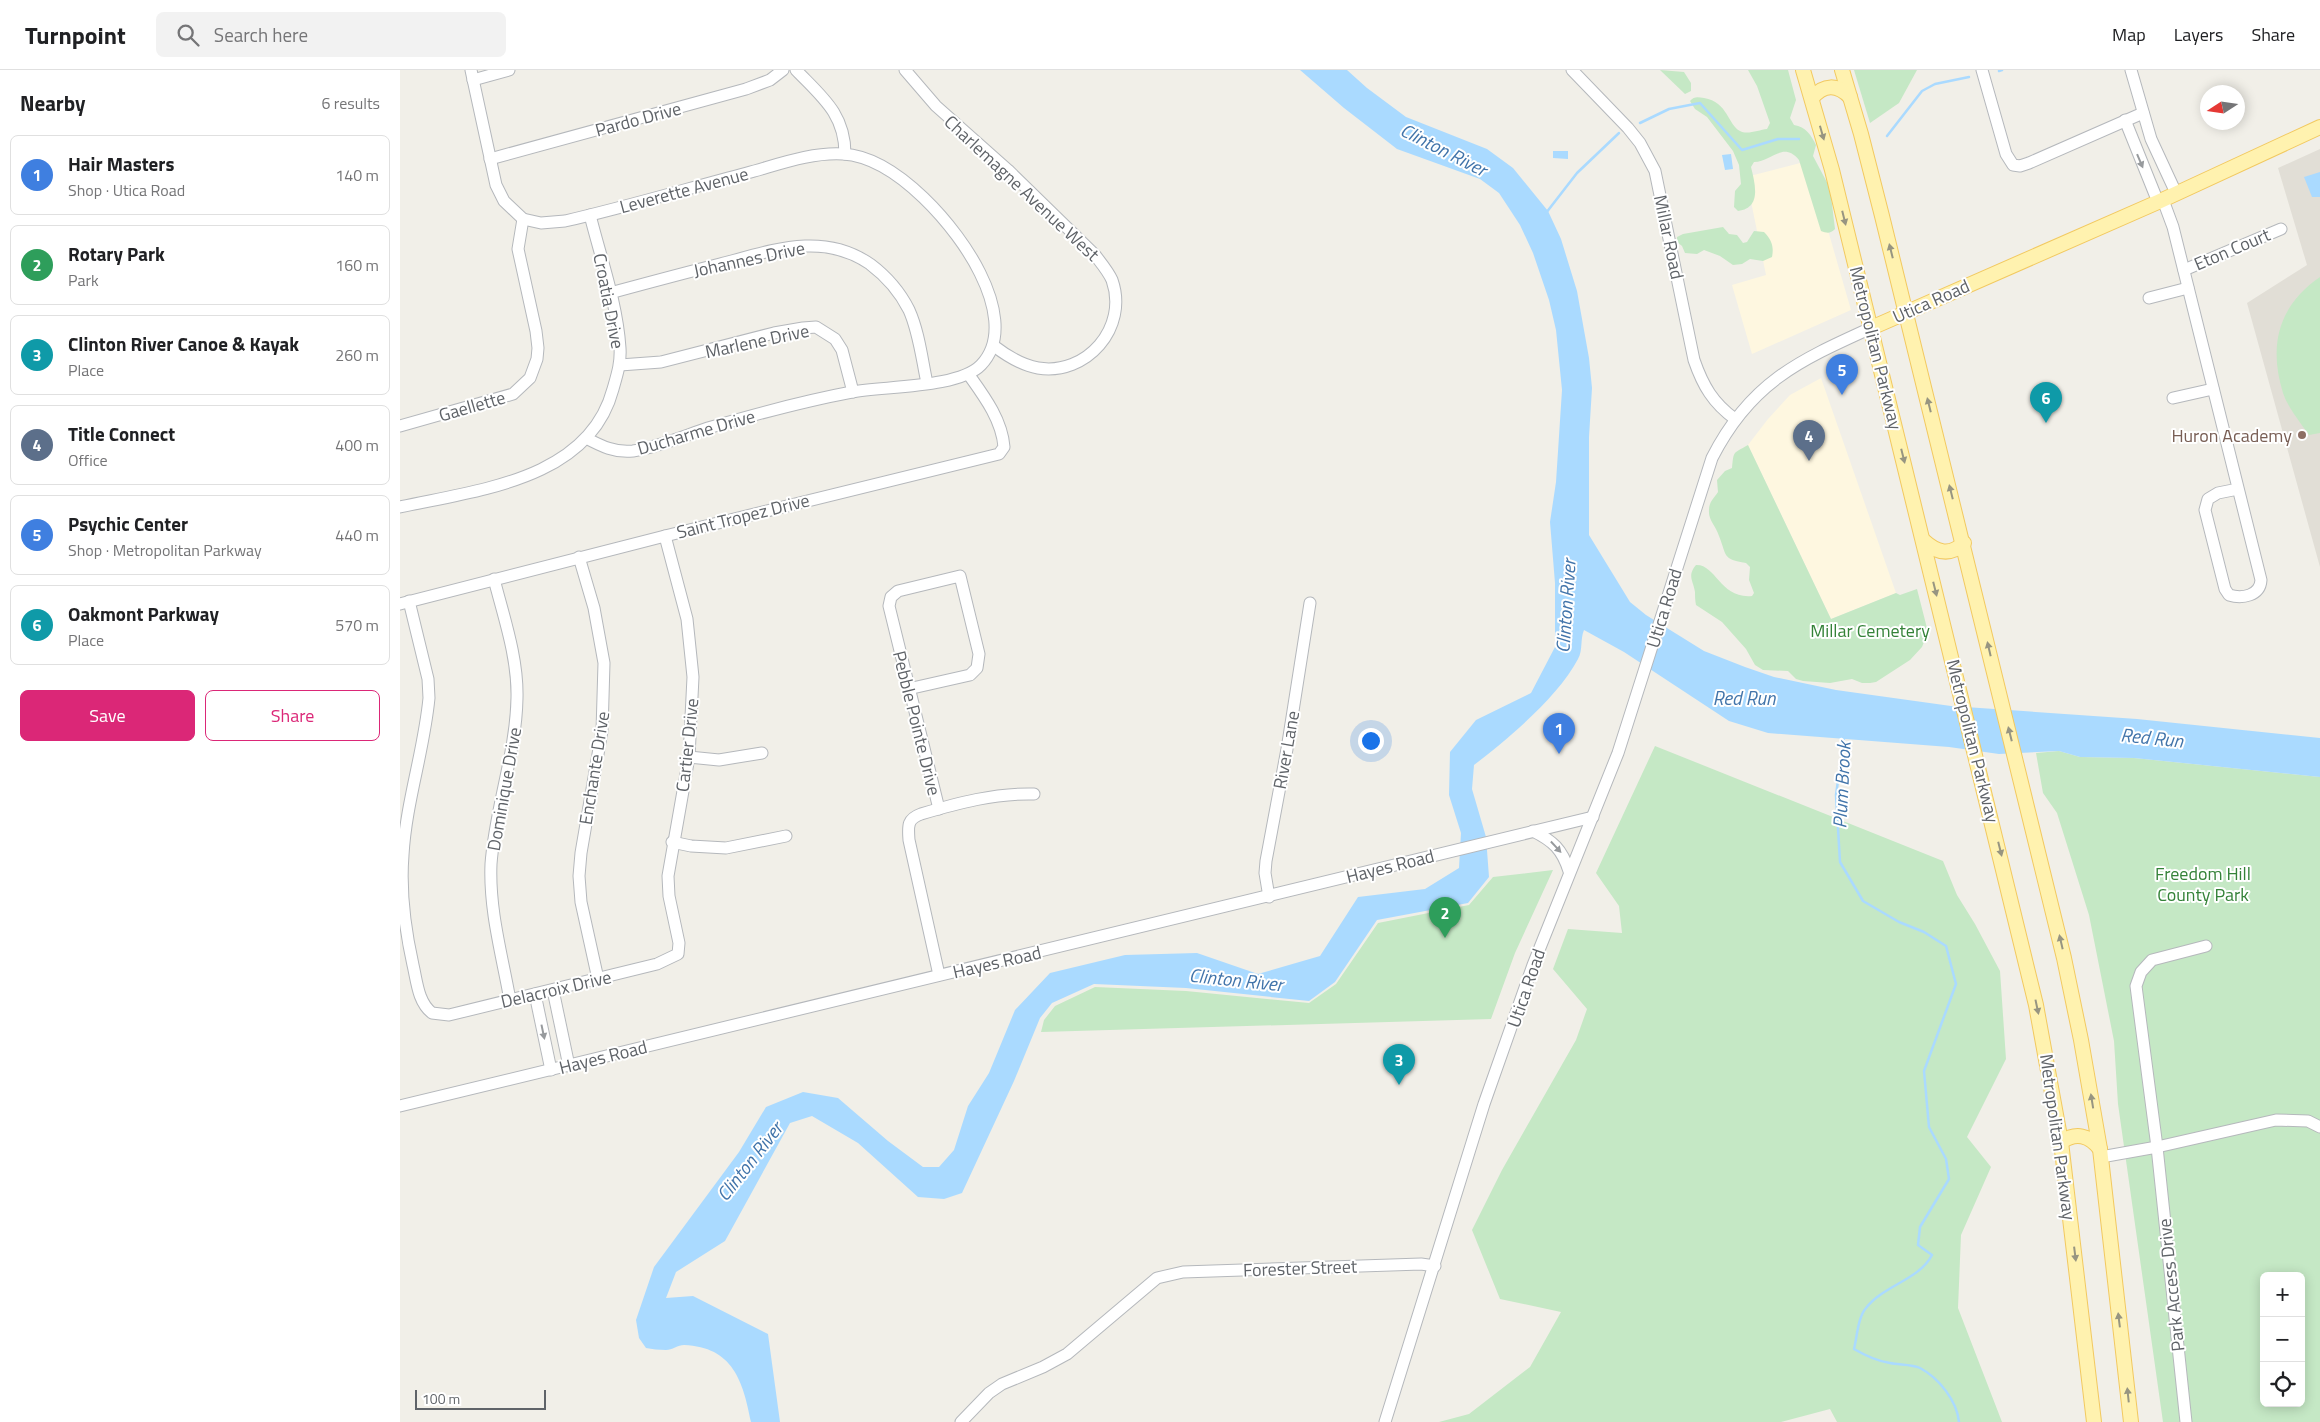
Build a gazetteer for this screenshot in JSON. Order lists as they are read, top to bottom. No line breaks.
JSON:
{"streets":{"main road":["Utica Road","Metropolitan Parkway"],"street":["Pardo Drive","Charlemagne Avenue West","Leverette Avenue","Millar Road","Eton Court","Johannes Drive","Croatia Drive","Marlene Drive","Gaellette","Ducharme Drive","Saint Tropez Drive","Pebble Pointe Drive","Cartier Drive","River Lane","Enchante Drive","Dominique Drive","Hayes Road","Delacroix Drive","Forester Street","Park Access Drive"]},"crossings":[["Charlemagne Avenue West","Leverette Avenue"],["Leverette Avenue","Croatia Drive"],["Leverette Avenue","Gaellette"],["Millar Road","Utica Road"],["Johannes Drive","Croatia Drive"],["Johannes Drive","Ducharme Drive"],["Croatia Drive","Marlene Drive"],["Croatia Drive","Ducharme Drive"],["Utica Road","Metropolitan Parkway"],["Utica Road","Hayes Road"],["Utica Road","Forester Street"],["Marlene Drive","Ducharme Drive"],["Ducharme Drive","Saint Tropez Drive"],["Saint Tropez Drive","Cartier Drive"],["Saint Tropez Drive","Enchante Drive"],["Saint Tropez Drive","Dominique Drive"],["Pebble Pointe Drive","Hayes Road"],["Cartier Drive","Delacroix Drive"],["River Lane","Hayes Road"],["Enchante Drive","Delacroix Drive"],["Dominique Drive","Delacroix Drive"]],"water":["Clinton River","Red Run","Plum Brook"],"parks":["Millar Cemetery","Freedom Hill County Park"],"places":["Huron Academy"],"scale_bar":"100 m","north":"left","page":{"header":"Turnpoint","search":"Search here","nav":["Map","Layers","Share"],"heading":["Nearby","6 results"],"list":[{"mark":"1","name":"Hair Masters","note":"Shop · Utica Road","value":"140 m"},{"mark":"2","name":"Rotary Park","note":"Park","value":"160 m"},{"mark":"3","name":"Clinton River Canoe & Kayak","note":"Place","value":"260 m"},{"mark":"4","name":"Title Connect","note":"Office","value":"400 m"},{"mark":"5","name":"Psychic Center","note":"Shop · Metropolitan Parkway","value":"440 m"},{"mark":"6","name":"Oakmont Parkway","note":"Place","value":"570 m"}],"pins":["5","6","4","1","2","3"],"buttons":["Save","Share"],"map_buttons":["+","−"],"scale":"100 m"}}
